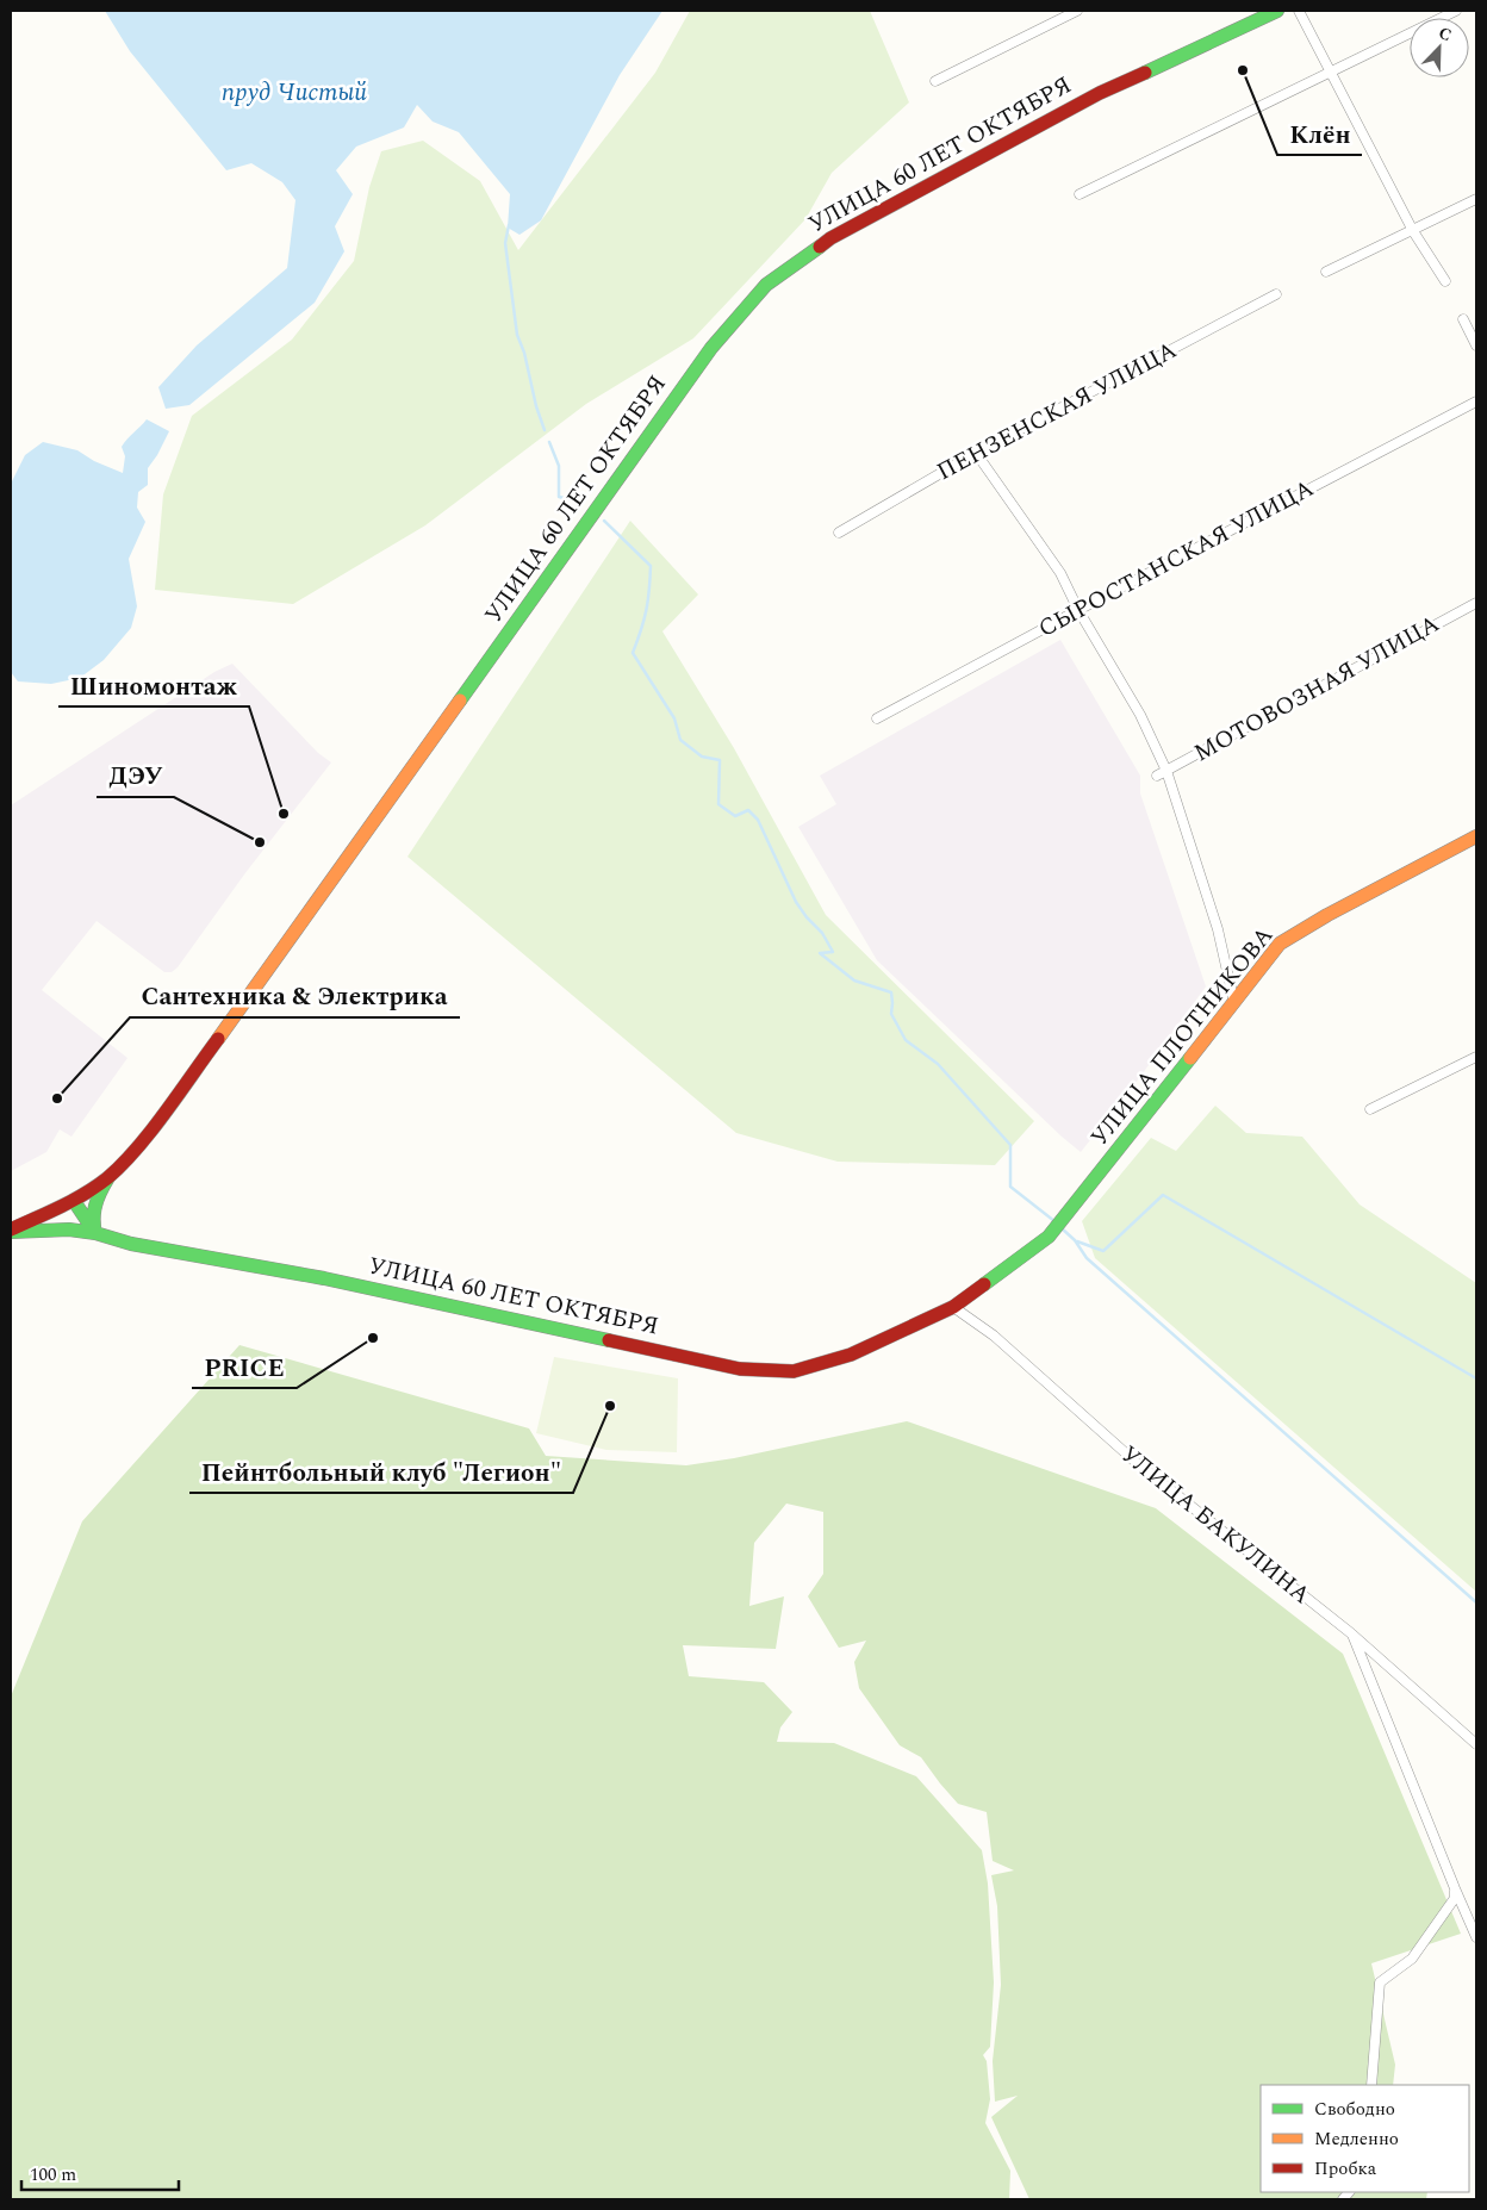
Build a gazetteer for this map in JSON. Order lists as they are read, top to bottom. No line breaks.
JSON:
{"streets":{"main road":["УЛИЦА 60 ЛЕТ ОКТЯБРЯ","УЛИЦА ПЛОТНИКОВА"],"street":["ПЕНЗЕНСКАЯ УЛИЦА","СЫРОСТАНСКАЯ УЛИЦА","МОТОВОЗНАЯ УЛИЦА","УЛИЦА БАКУЛИНА"]},"crossings":[["УЛИЦА 60 ЛЕТ ОКТЯБРЯ","УЛИЦА ПЛОТНИКОВА"],["УЛИЦА 60 ЛЕТ ОКТЯБРЯ","УЛИЦА БАКУЛИНА"],["УЛИЦА ПЛОТНИКОВА","УЛИЦА БАКУЛИНА"]],"water":["пруд Чистый"],"places":["Клён","Шиномонтаж","ДЭУ","Сантехника & Электрика","PRICE","Пейнтбольный клуб \"Легион\""],"legend":["Свободно","Медленно","Пробка"],"scale_bar":"100 m","north":"top right"}
